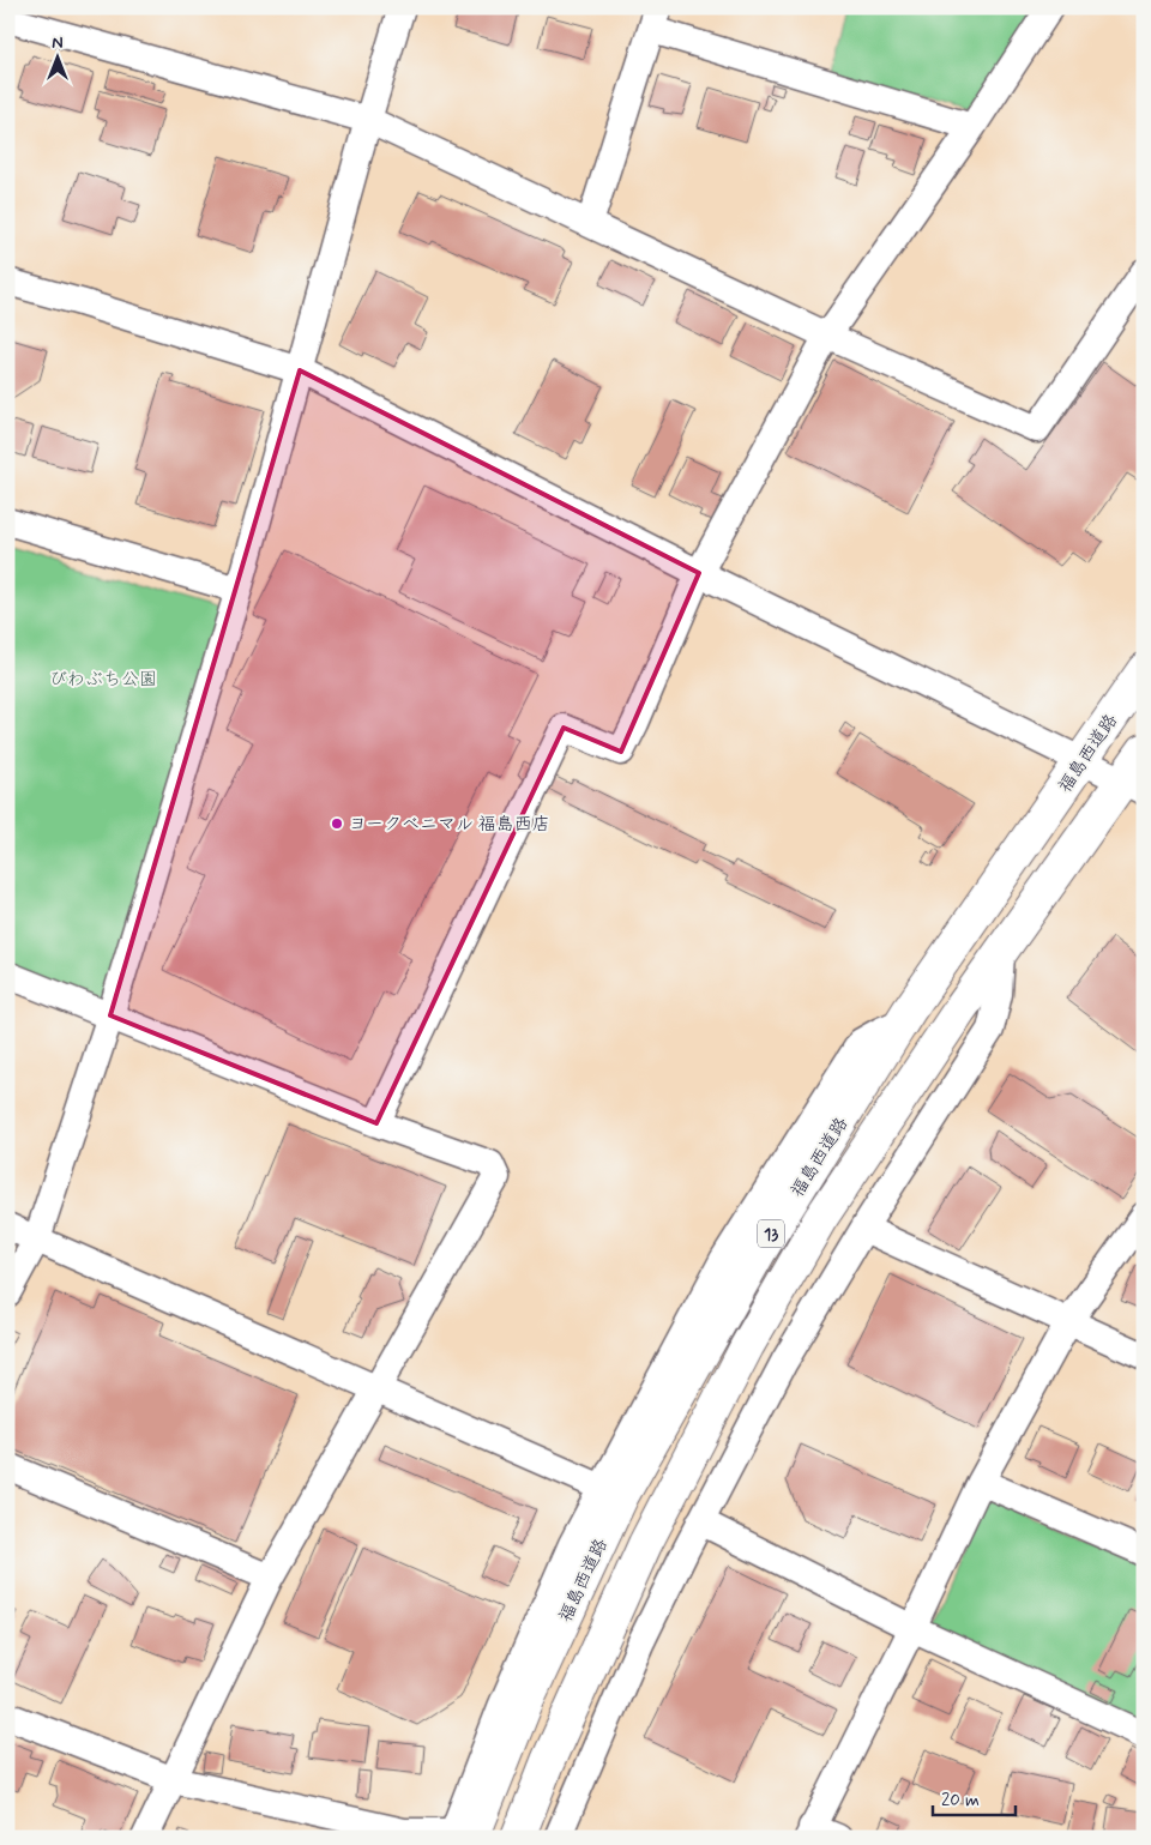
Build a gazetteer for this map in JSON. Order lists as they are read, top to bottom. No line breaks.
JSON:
{"streets":{"highway":["福島西道路","13"]},"parks":["びわぶち公園"],"places":["ヨークベニマル 福島西店"],"scale_bar":"20 m","north":"top"}
